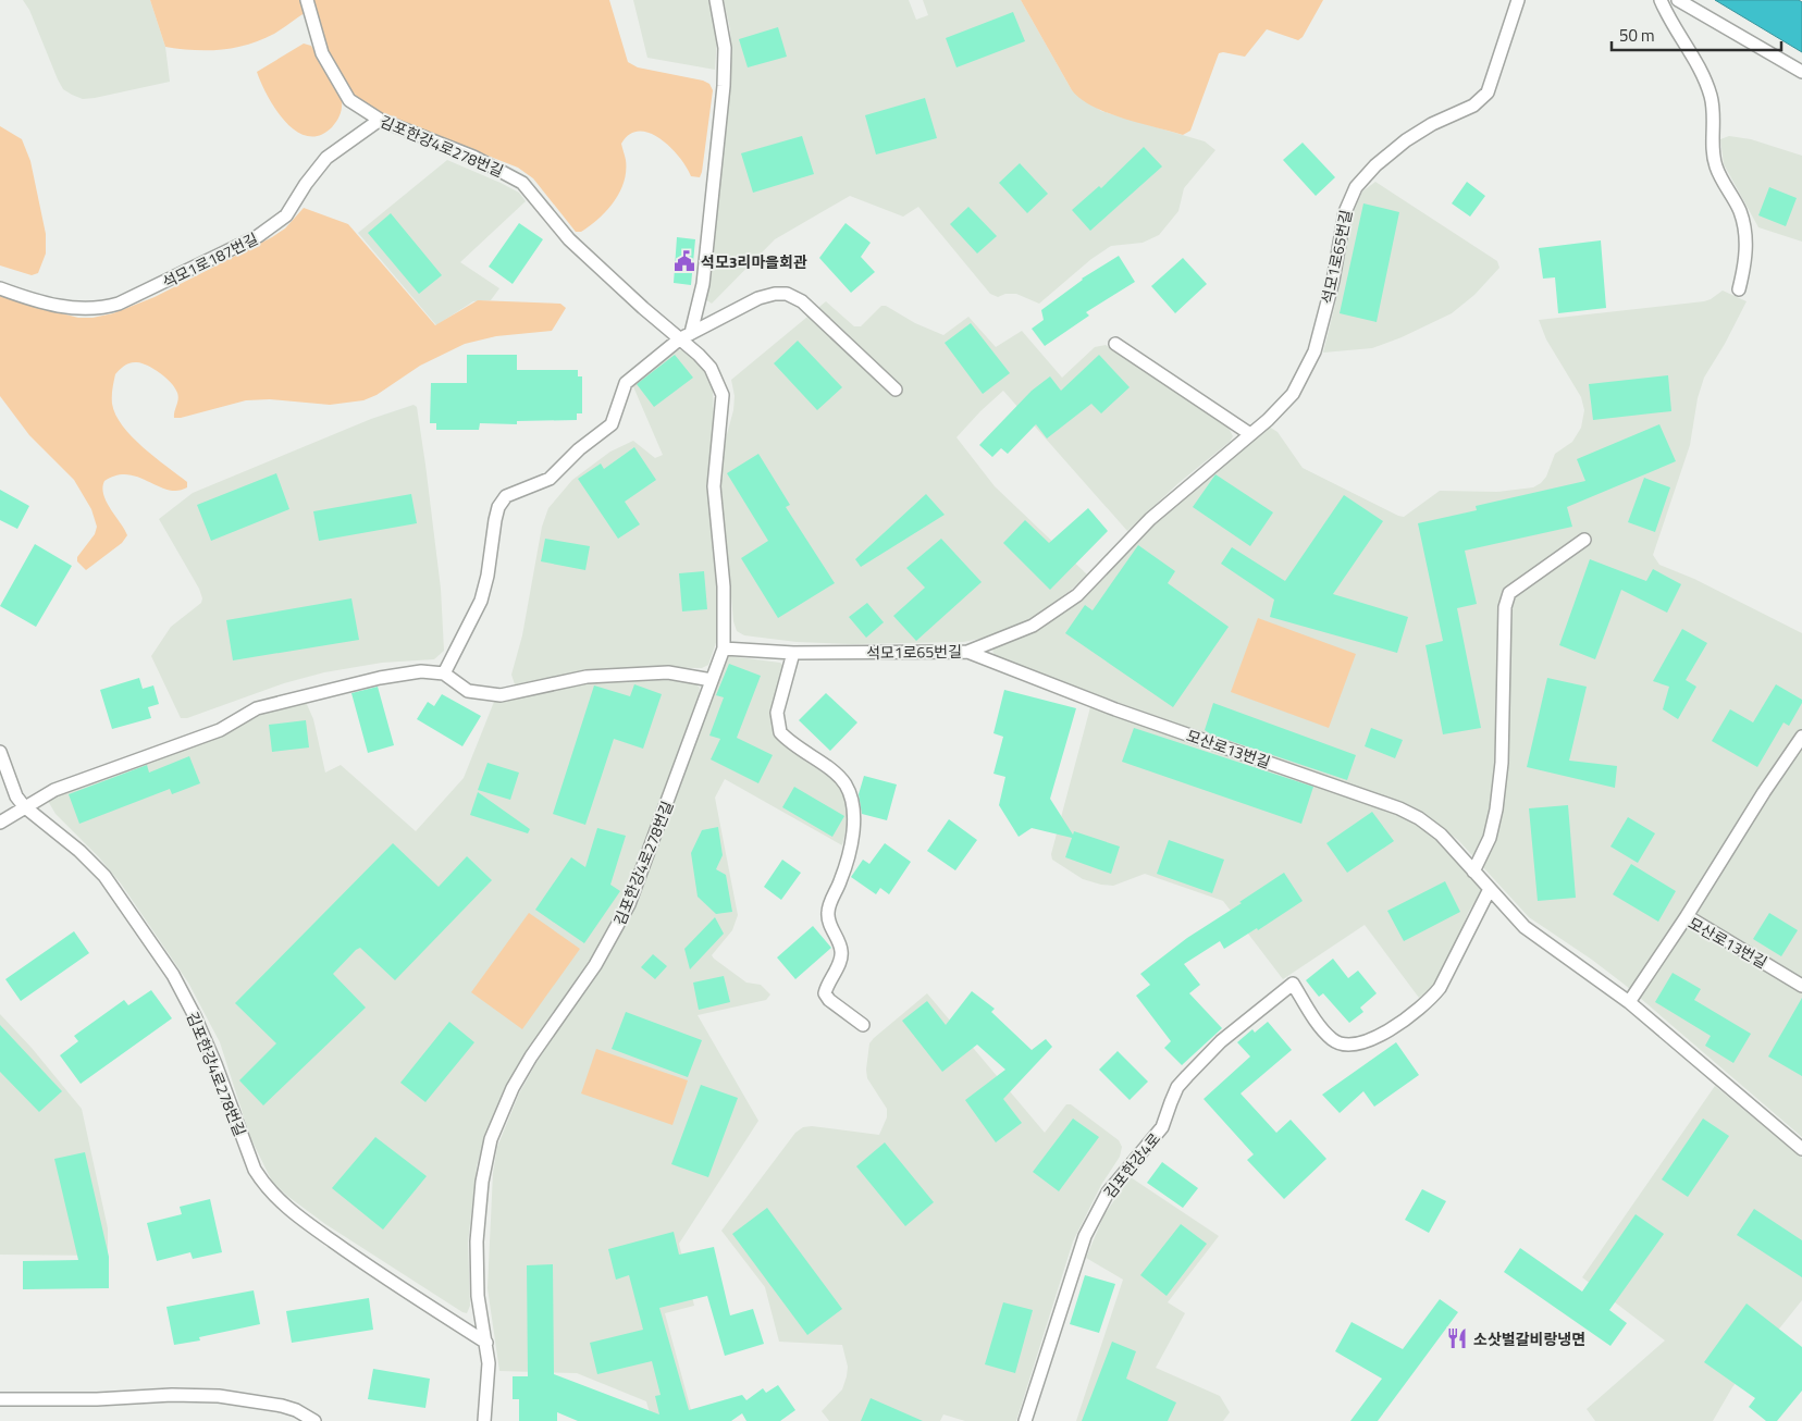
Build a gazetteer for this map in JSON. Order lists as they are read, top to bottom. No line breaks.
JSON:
{"streets":{"lane":["김포한강4로278번길","석모1로65번길","석모1로187번길","모산로13번길","김포한강4로"]},"crossings":[["김포한강4로278번길","석모1로65번길"],["김포한강4로278번길","석모1로187번길"],["석모1로65번길","모산로13번길"],["모산로13번길","김포한강4로"]],"places":{"public building":["석모3리마을회관"],"restaurant":["소삿벌갈비랑냉면"]},"scale_bar":"50 m"}
